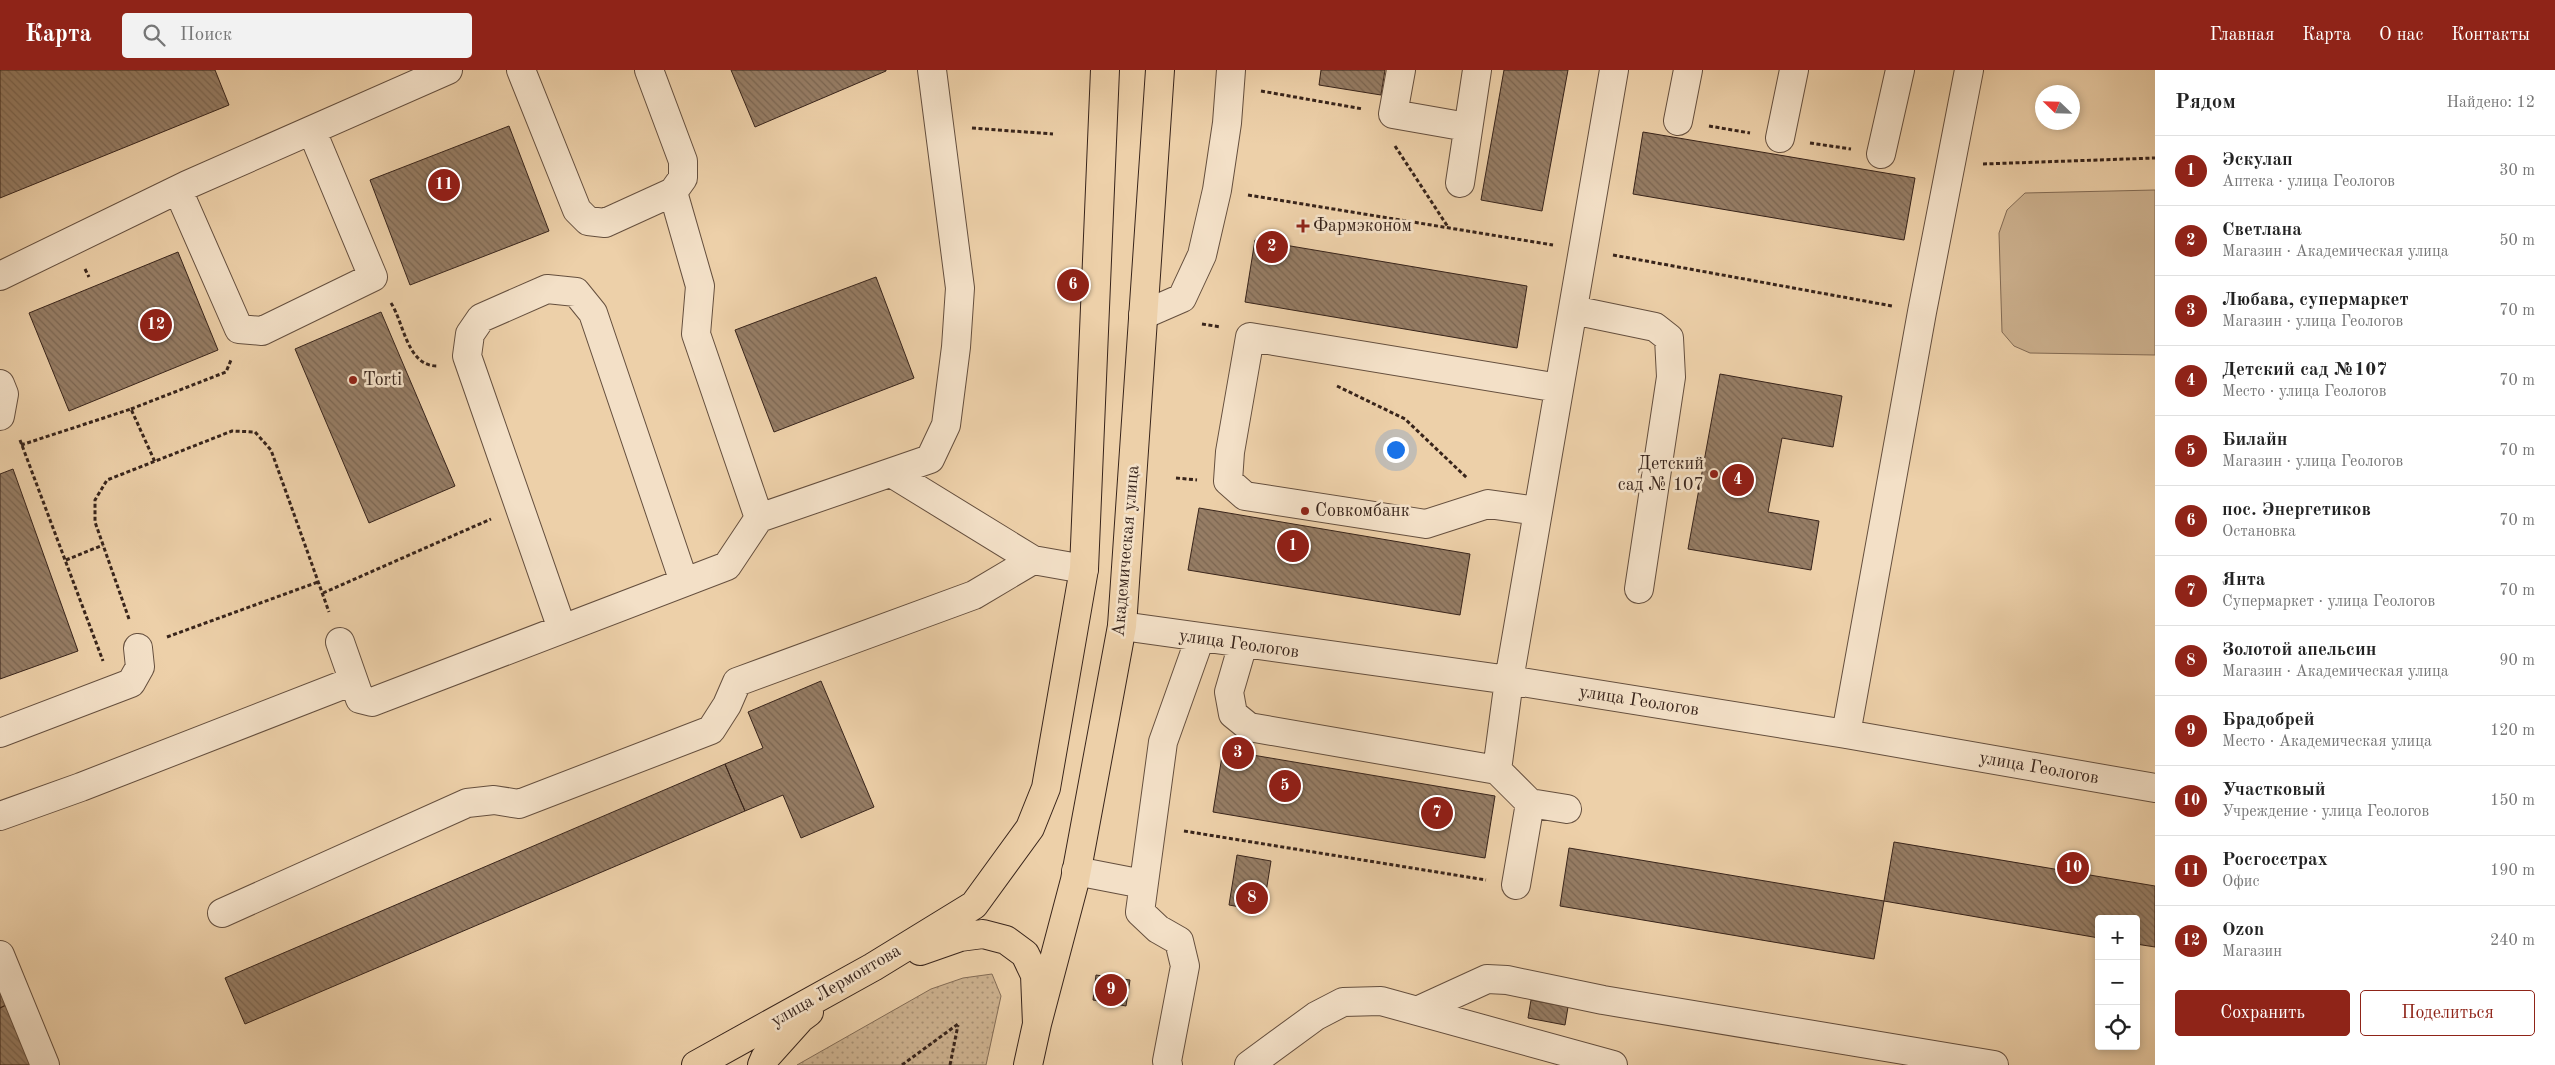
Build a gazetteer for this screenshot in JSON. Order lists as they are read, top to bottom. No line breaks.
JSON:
{"streets":{"main road":["Академическая улица","улица Лермонтова"],"street":["улица Геологов"]},"crossings":[["Академическая улица","улица Геологов"]],"places":{"health":["Фармэконом"],"other":["Torti","Детский сад № 107","Совкомбанк"]},"north":"top left","page":{"header":"Карта","search":"Поиск","nav":["Главная","Карта","О нас","Контакты"],"heading":["Рядом","Найдено: 12"],"list":[{"mark":"1","name":"Эскулап","note":"Аптека · улица Геологов","value":"30 m"},{"mark":"2","name":"Светлана","note":"Магазин · Академическая улица","value":"50 m"},{"mark":"3","name":"Любава, супермаркет","note":"Магазин · улица Геологов","value":"70 m"},{"mark":"4","name":"Детский сад №107","note":"Место · улица Геологов","value":"70 m"},{"mark":"5","name":"Билайн","note":"Магазин · улица Геологов","value":"70 m"},{"mark":"6","name":"пос. Энергетиков","note":"Остановка","value":"70 m"},{"mark":"7","name":"Янта","note":"Супермаркет · улица Геологов","value":"70 m"},{"mark":"8","name":"Золотой апельсин","note":"Магазин · Академическая улица","value":"90 m"},{"mark":"9","name":"Брадобрей","note":"Место · Академическая улица","value":"120 m"},{"mark":"10","name":"Участковый","note":"Учреждение · улица Геологов","value":"150 m"},{"mark":"11","name":"Росгосстрах","note":"Офис","value":"190 m"},{"mark":"12","name":"Ozon","note":"Магазин","value":"240 m"}],"pins":["11","2","6","12","4","1","3","5","7","10","8","9"],"map_buttons":["+","−"],"buttons":["Сохранить","Поделиться"]}}
